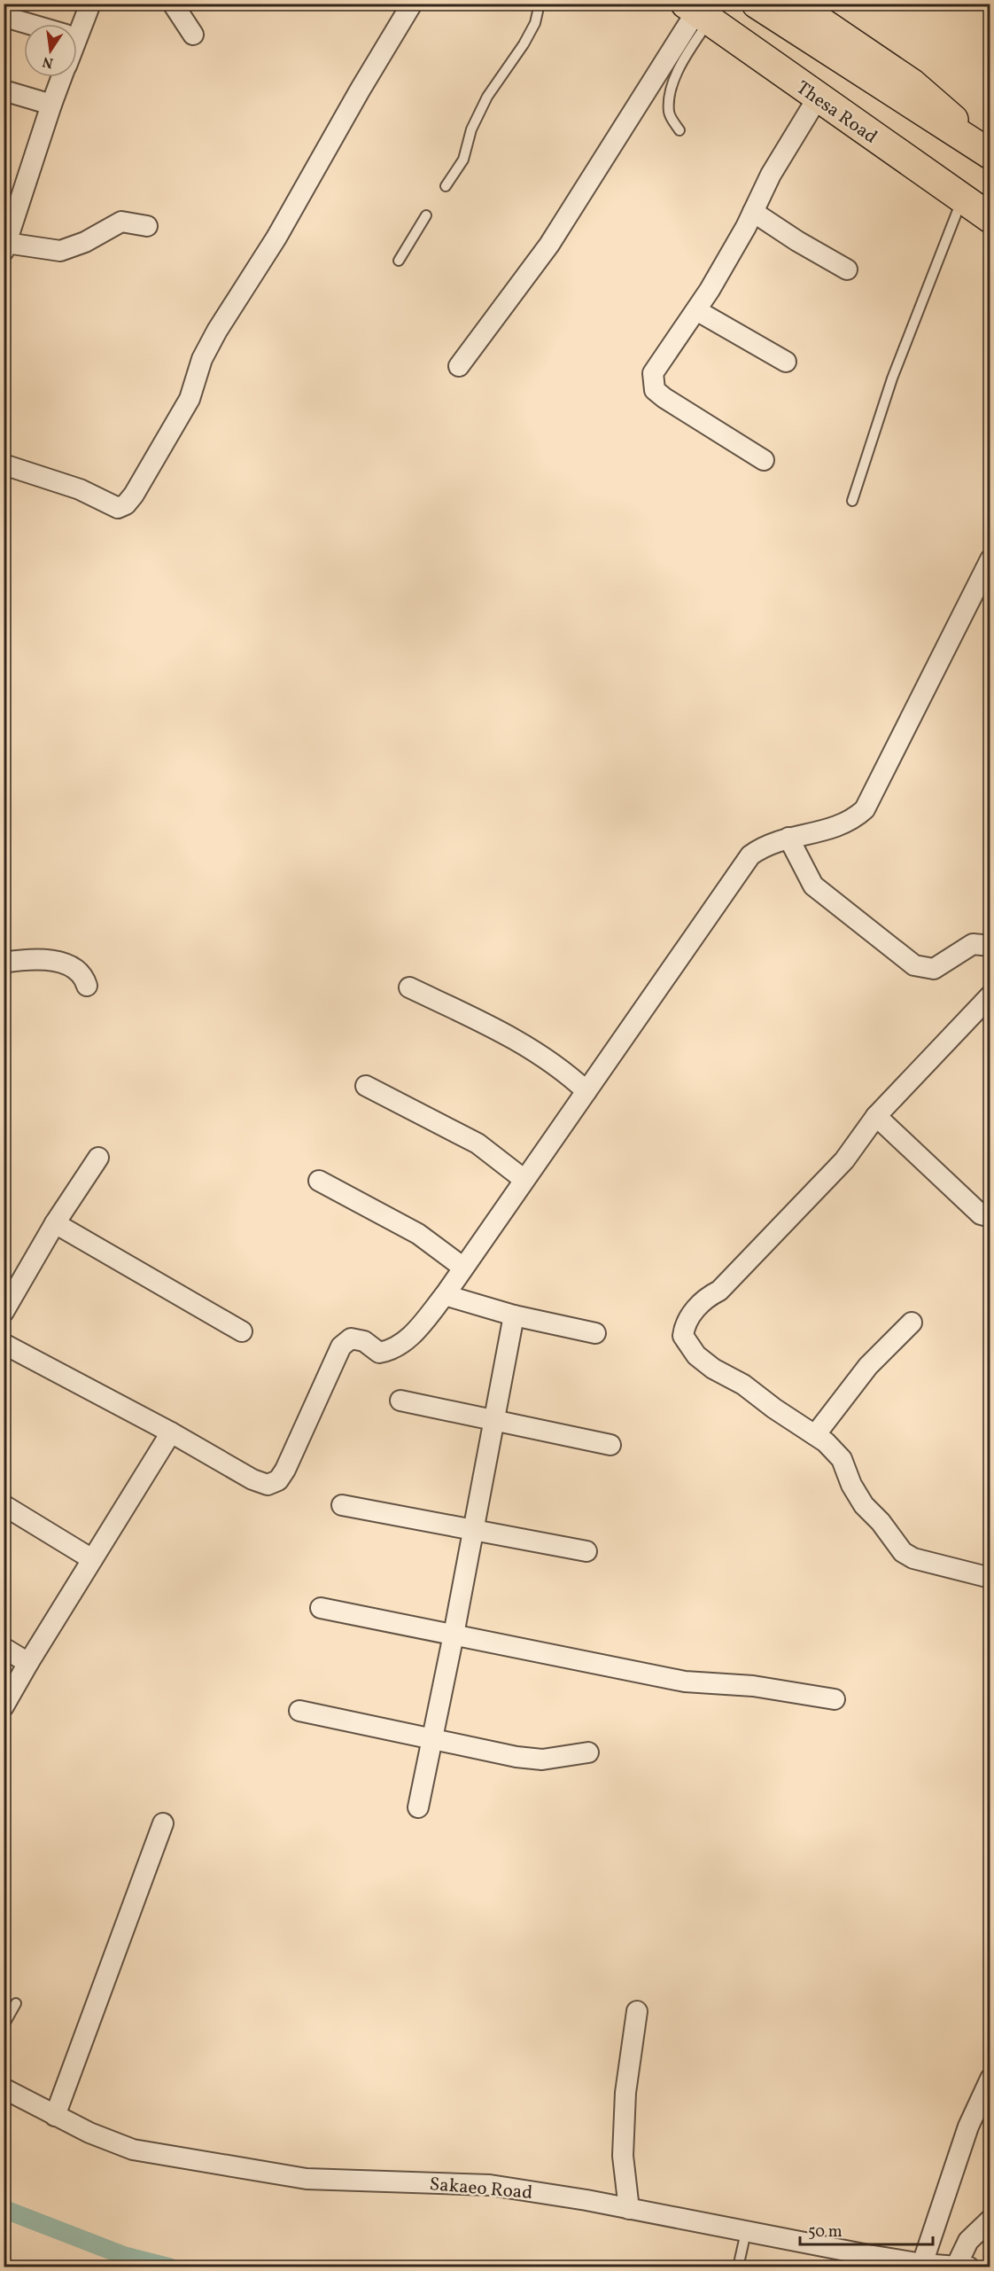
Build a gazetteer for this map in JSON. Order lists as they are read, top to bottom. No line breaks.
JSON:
{"streets":{"main road":["Thesa Road"],"street":["Sakaeo Road"]},"scale_bar":"50 m","north":"bottom"}
